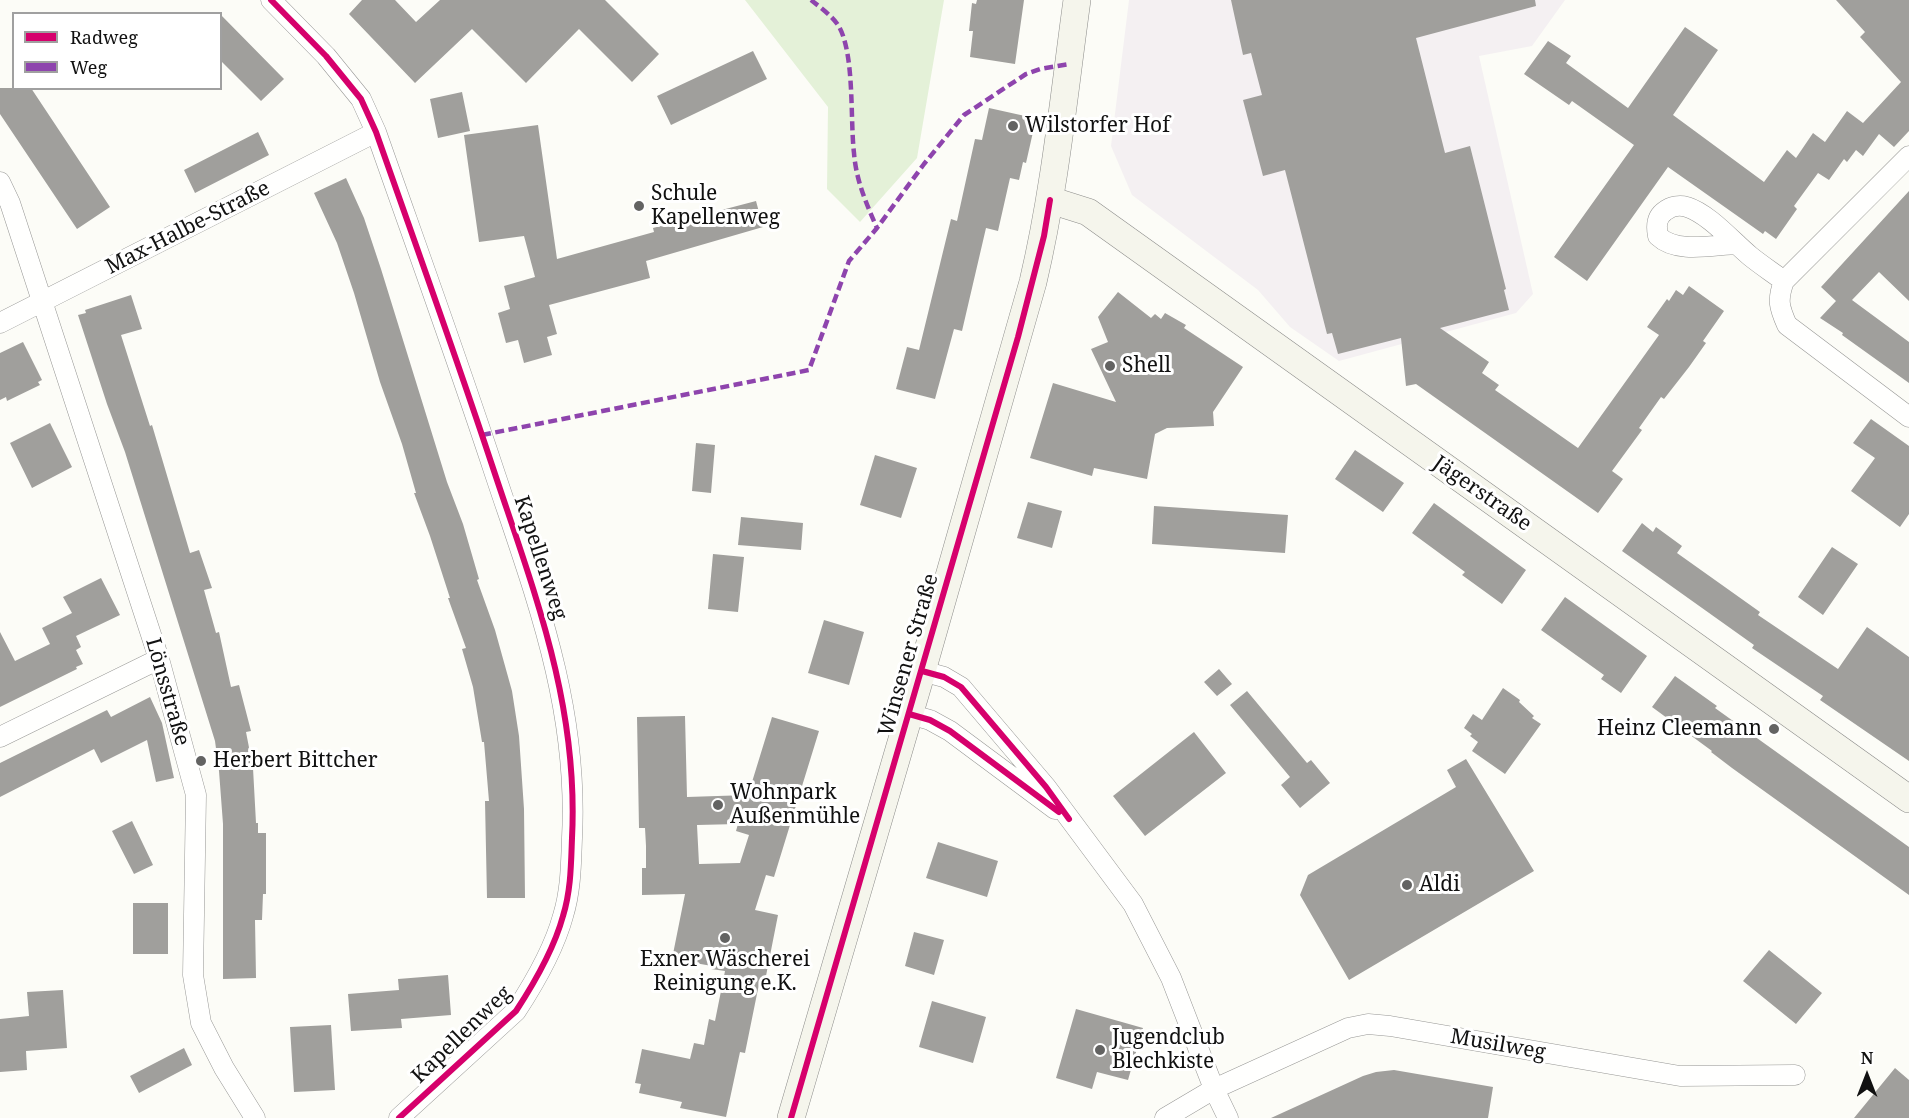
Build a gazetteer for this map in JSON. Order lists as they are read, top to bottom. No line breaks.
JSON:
{"streets":{"main road":["Jägerstraße","Winsener Straße"],"street":["Max-Halbe-Straße","Kapellenweg","Lönsstraße","Musilweg"]},"crossings":[["Max-Halbe-Straße","Kapellenweg"],["Max-Halbe-Straße","Lönsstraße"],["Jägerstraße","Winsener Straße"]],"places":["Wilstorfer Hof","Schule Kapellenweg","Shell","Heinz Cleemann","Herbert Bittcher","Wohnpark Außenmühle","Aldi","Exner Wäscherei Reinigung e.K.","Jugendclub Blechkiste"],"legend":["Radweg","Weg"],"north":"top"}
